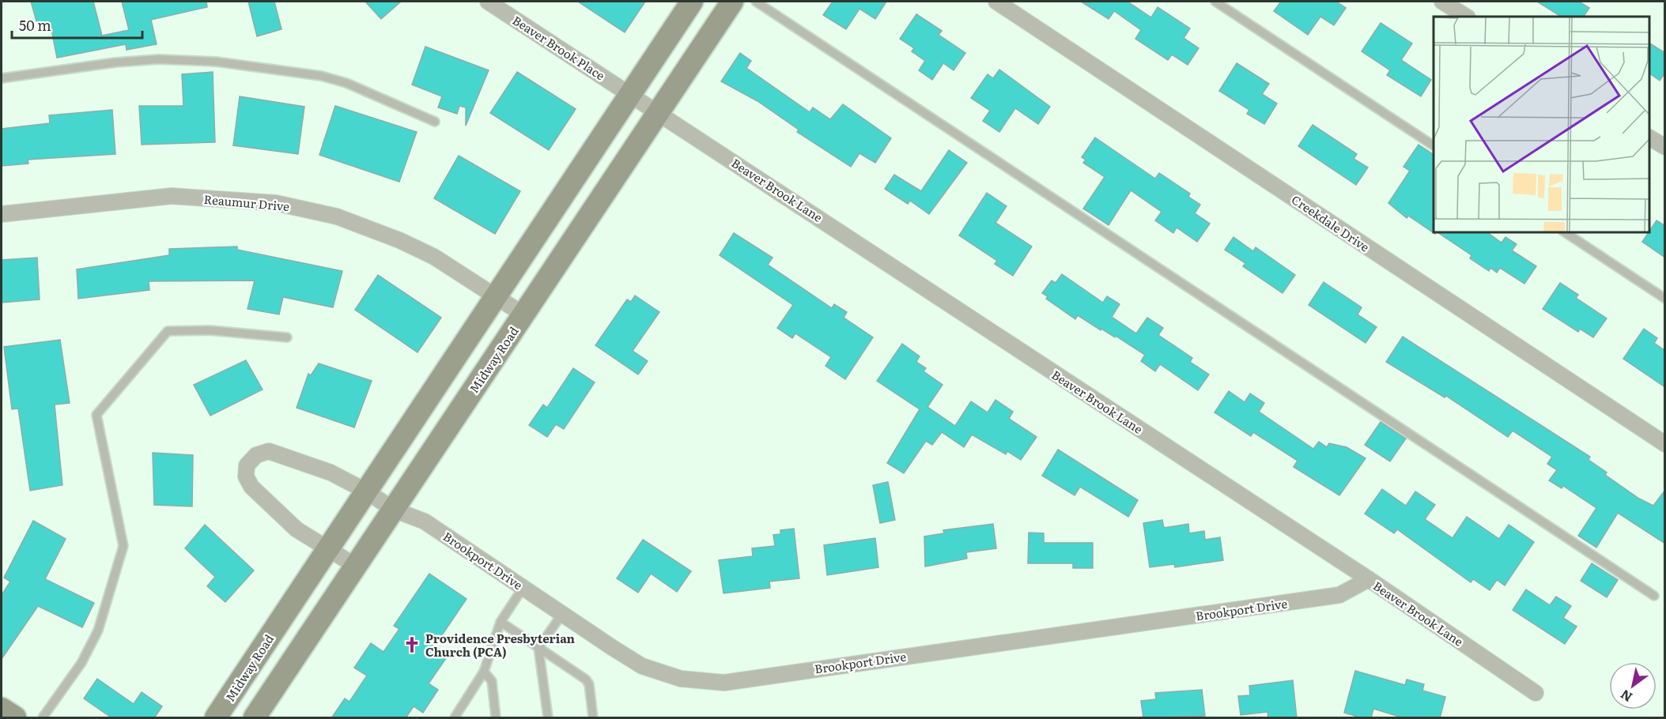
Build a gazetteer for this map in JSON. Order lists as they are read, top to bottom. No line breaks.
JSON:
{"streets":{"main road":["Midway Road"],"street":["Beaver Brook Place","Beaver Brook Lane","Reaumur Drive","Creekdale Drive","Brookport Drive"]},"crossings":[["Beaver Brook Place","Beaver Brook Lane"],["Beaver Brook Place","Midway Road"],["Beaver Brook Lane","Midway Road"],["Beaver Brook Lane","Brookport Drive"],["Reaumur Drive","Midway Road"],["Midway Road","Brookport Drive"]],"places":{"church":["Providence Presbyterian Church (PCA)"]},"scale_bar":"50 m","north":"bottom left"}
